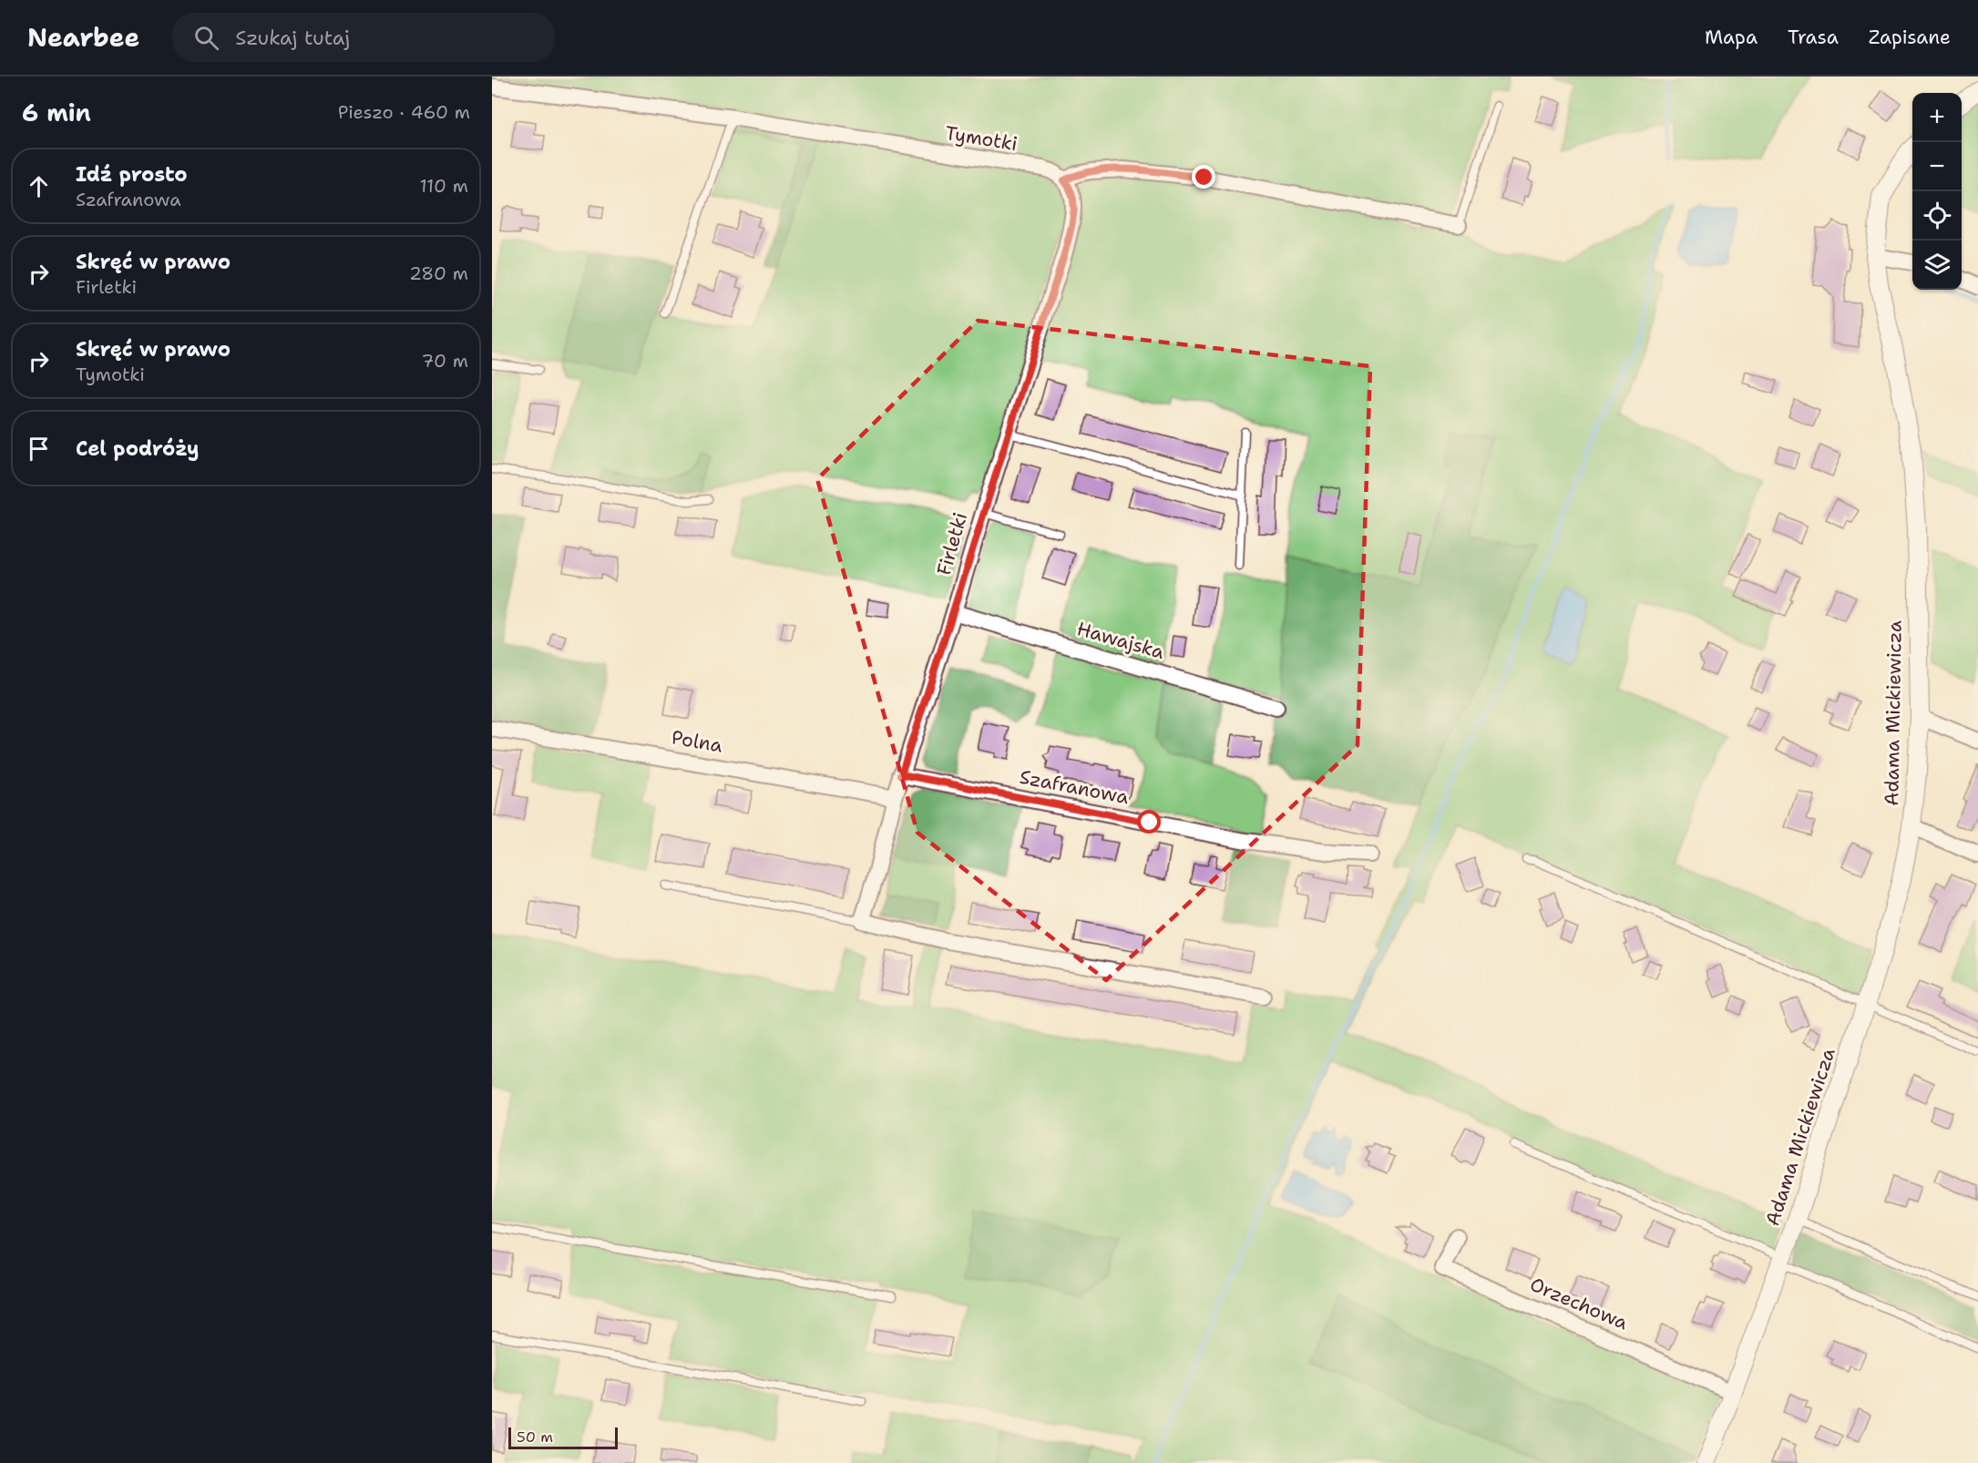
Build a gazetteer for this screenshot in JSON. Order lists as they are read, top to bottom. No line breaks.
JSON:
{"streets":{"street":["Tymotki","Firletki","Hawajska","Adama Mickiewicza","Polna","Szafranowa","Orzechowa"]},"crossings":[["Tymotki","Firletki"],["Firletki","Hawajska"],["Firletki","Polna"],["Firletki","Szafranowa"],["Adama Mickiewicza","Orzechowa"]],"scale_bar":"50 m","page":{"header":"Nearbee","search":"Szukaj tutaj","nav":["Mapa","Trasa","Zapisane"],"heading":["6 min","Pieszo · 460 m"],"map_buttons":["+","−"],"list":[["Idź prosto","Szafranowa","110 m"],["Skręć w prawo","Firletki","280 m"],["Skręć w prawo","Tymotki","70 m"],"Cel podróży"],"scale":"50 m"}}
